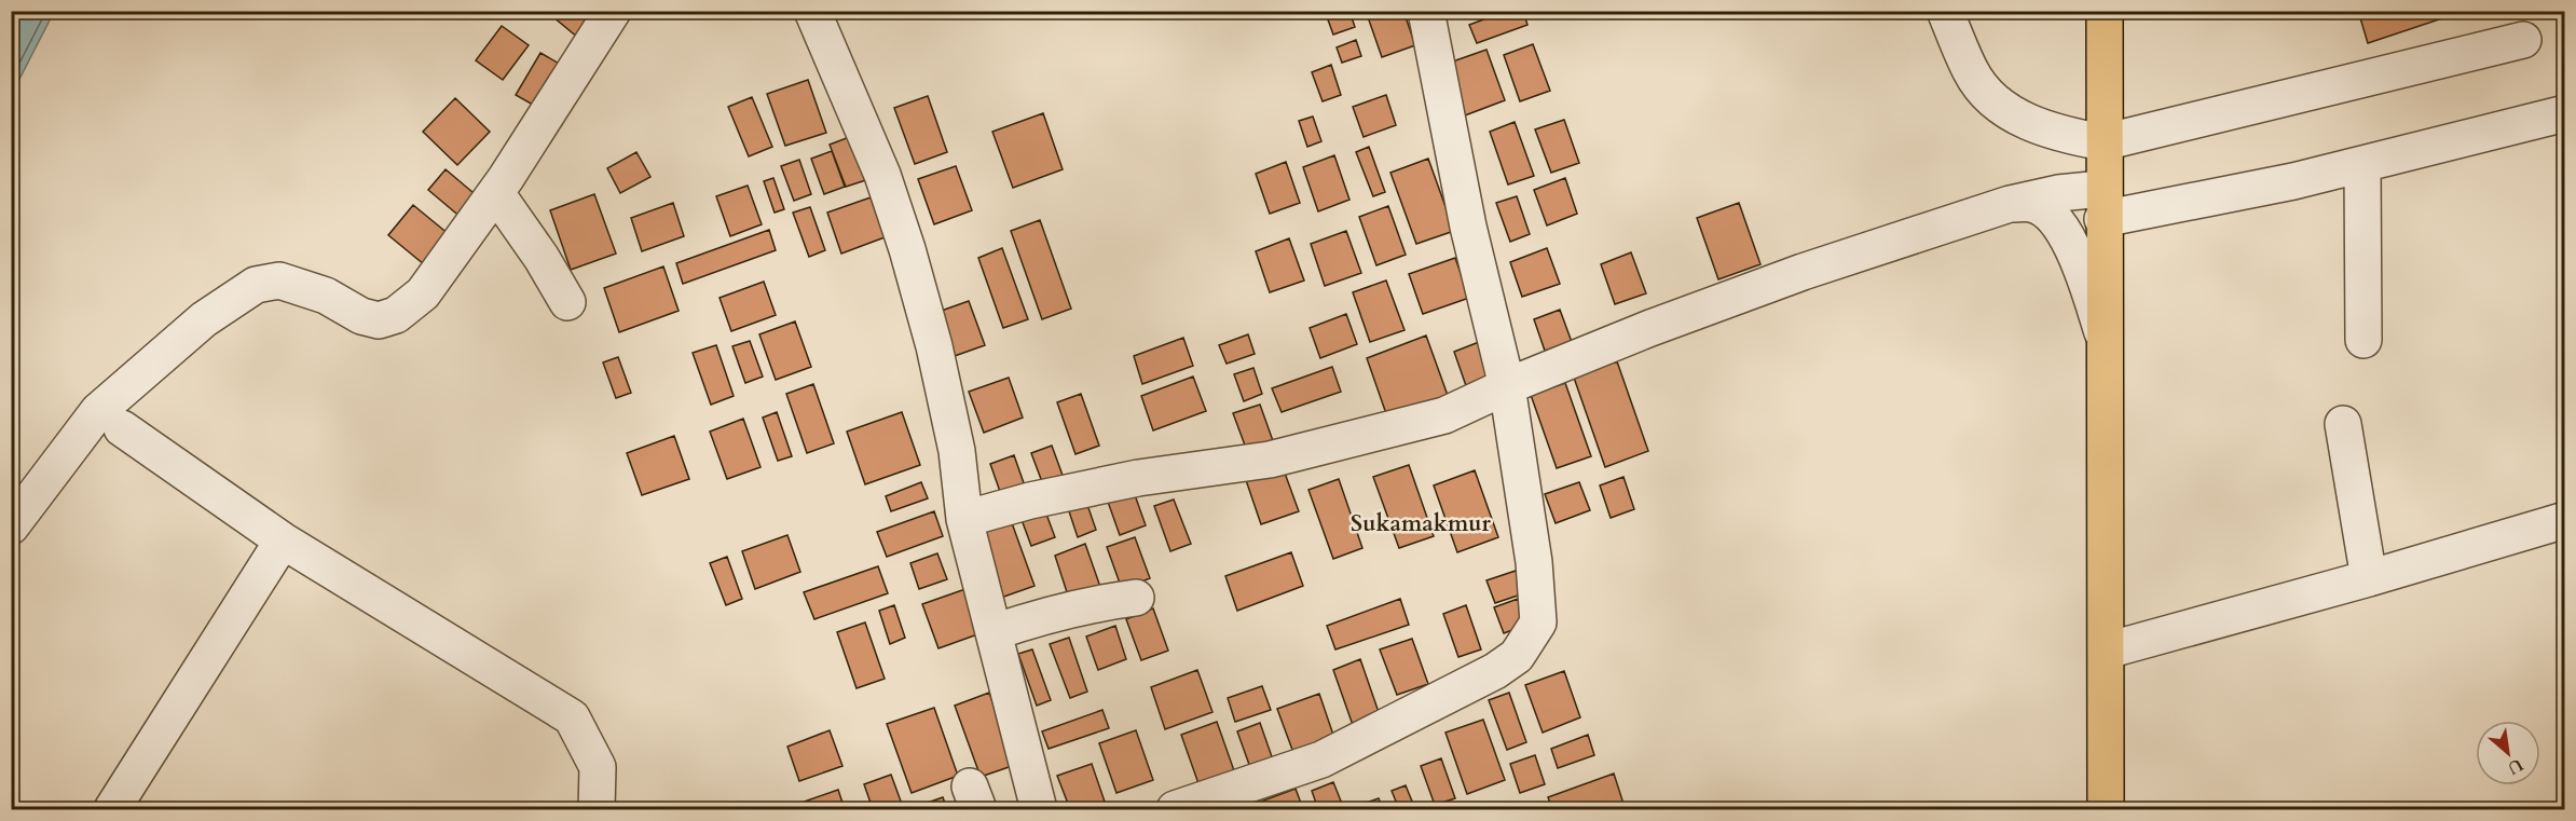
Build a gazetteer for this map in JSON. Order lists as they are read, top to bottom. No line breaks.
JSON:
{"districts":["Sukamakmur"],"north":"bottom right"}
